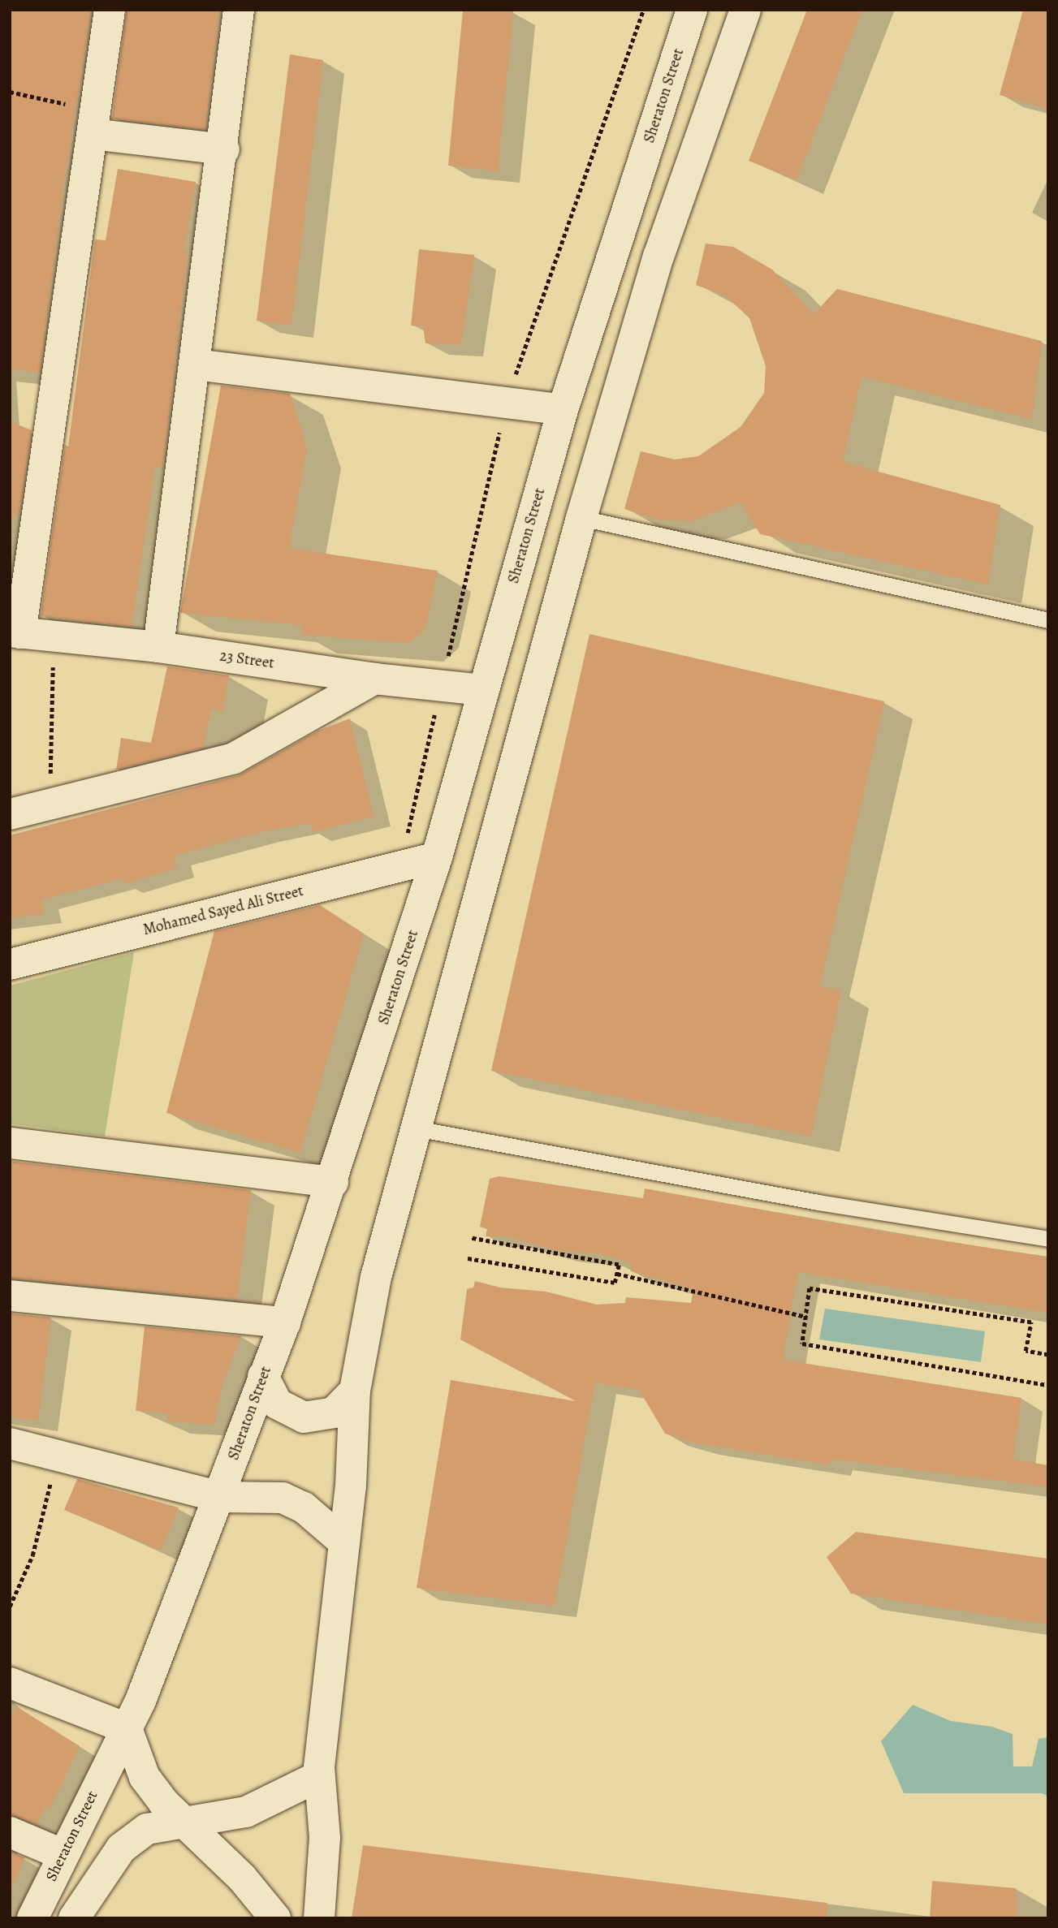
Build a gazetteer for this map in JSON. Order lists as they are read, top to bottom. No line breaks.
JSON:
{"streets":{"street":["Sheraton Street","23 Street","Mohamed Sayed Ali Street"]},"crossings":[["Sheraton Street","23 Street"],["Sheraton Street","Mohamed Sayed Ali Street"]]}
